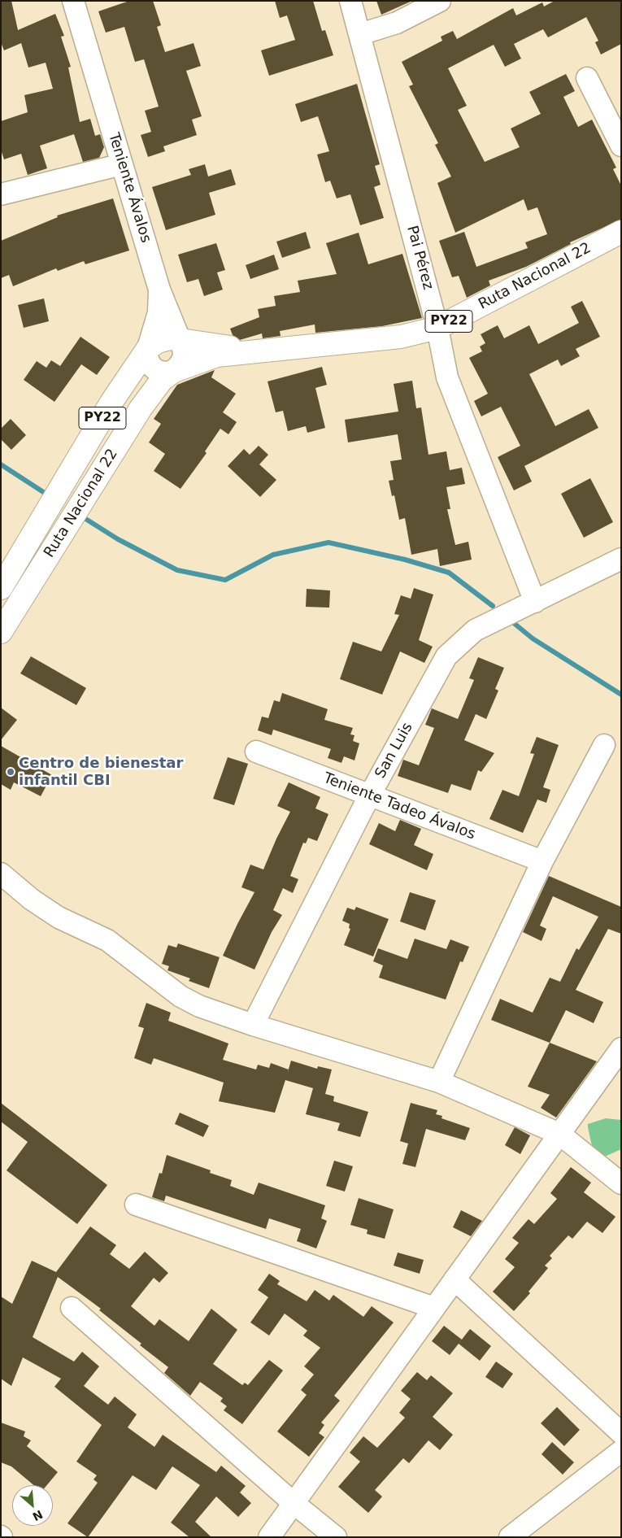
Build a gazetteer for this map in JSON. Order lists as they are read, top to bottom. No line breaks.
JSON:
{"streets":{"highway":["Ruta Nacional 22","PY22"],"street":["Teniente Ávalos","Pai Pérez","San Luis","Teniente Tadeo Ávalos"]},"crossings":[["Teniente Ávalos","Ruta Nacional 22"],["Pai Pérez","Ruta Nacional 22"],["Pai Pérez","San Luis"],["San Luis","Teniente Tadeo Ávalos"]],"places":["Centro de bienestar infantil CBI"],"north":"bottom right"}
